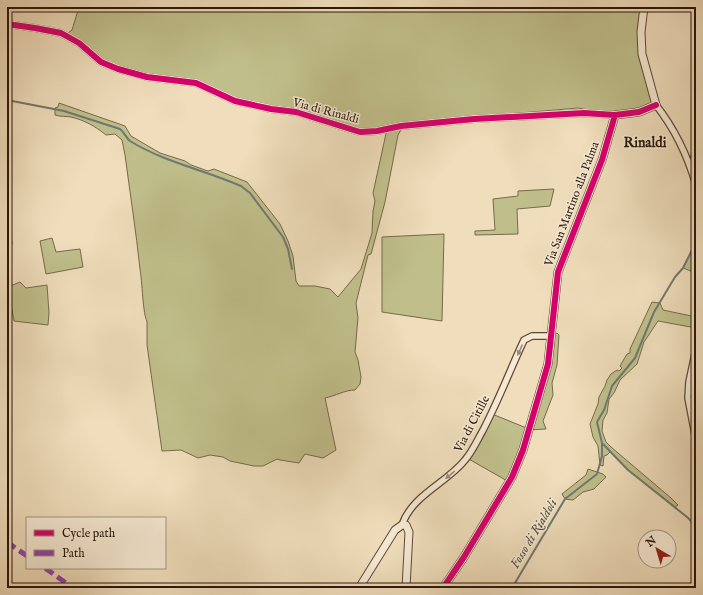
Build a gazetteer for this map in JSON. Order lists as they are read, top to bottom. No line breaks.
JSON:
{"streets":{"street":["Via di Rinaldi","Via San Martino alla Palma","Via di Citille"]},"crossings":[["Via di Rinaldi","Via San Martino alla Palma"],["Via San Martino alla Palma","Via di Citille"]],"one_way":["Via di Citille"],"districts":["Rinaldi"],"water":["Fosso di Rialdoli"],"legend":["Cycle path","Path"],"north":"top left"}
